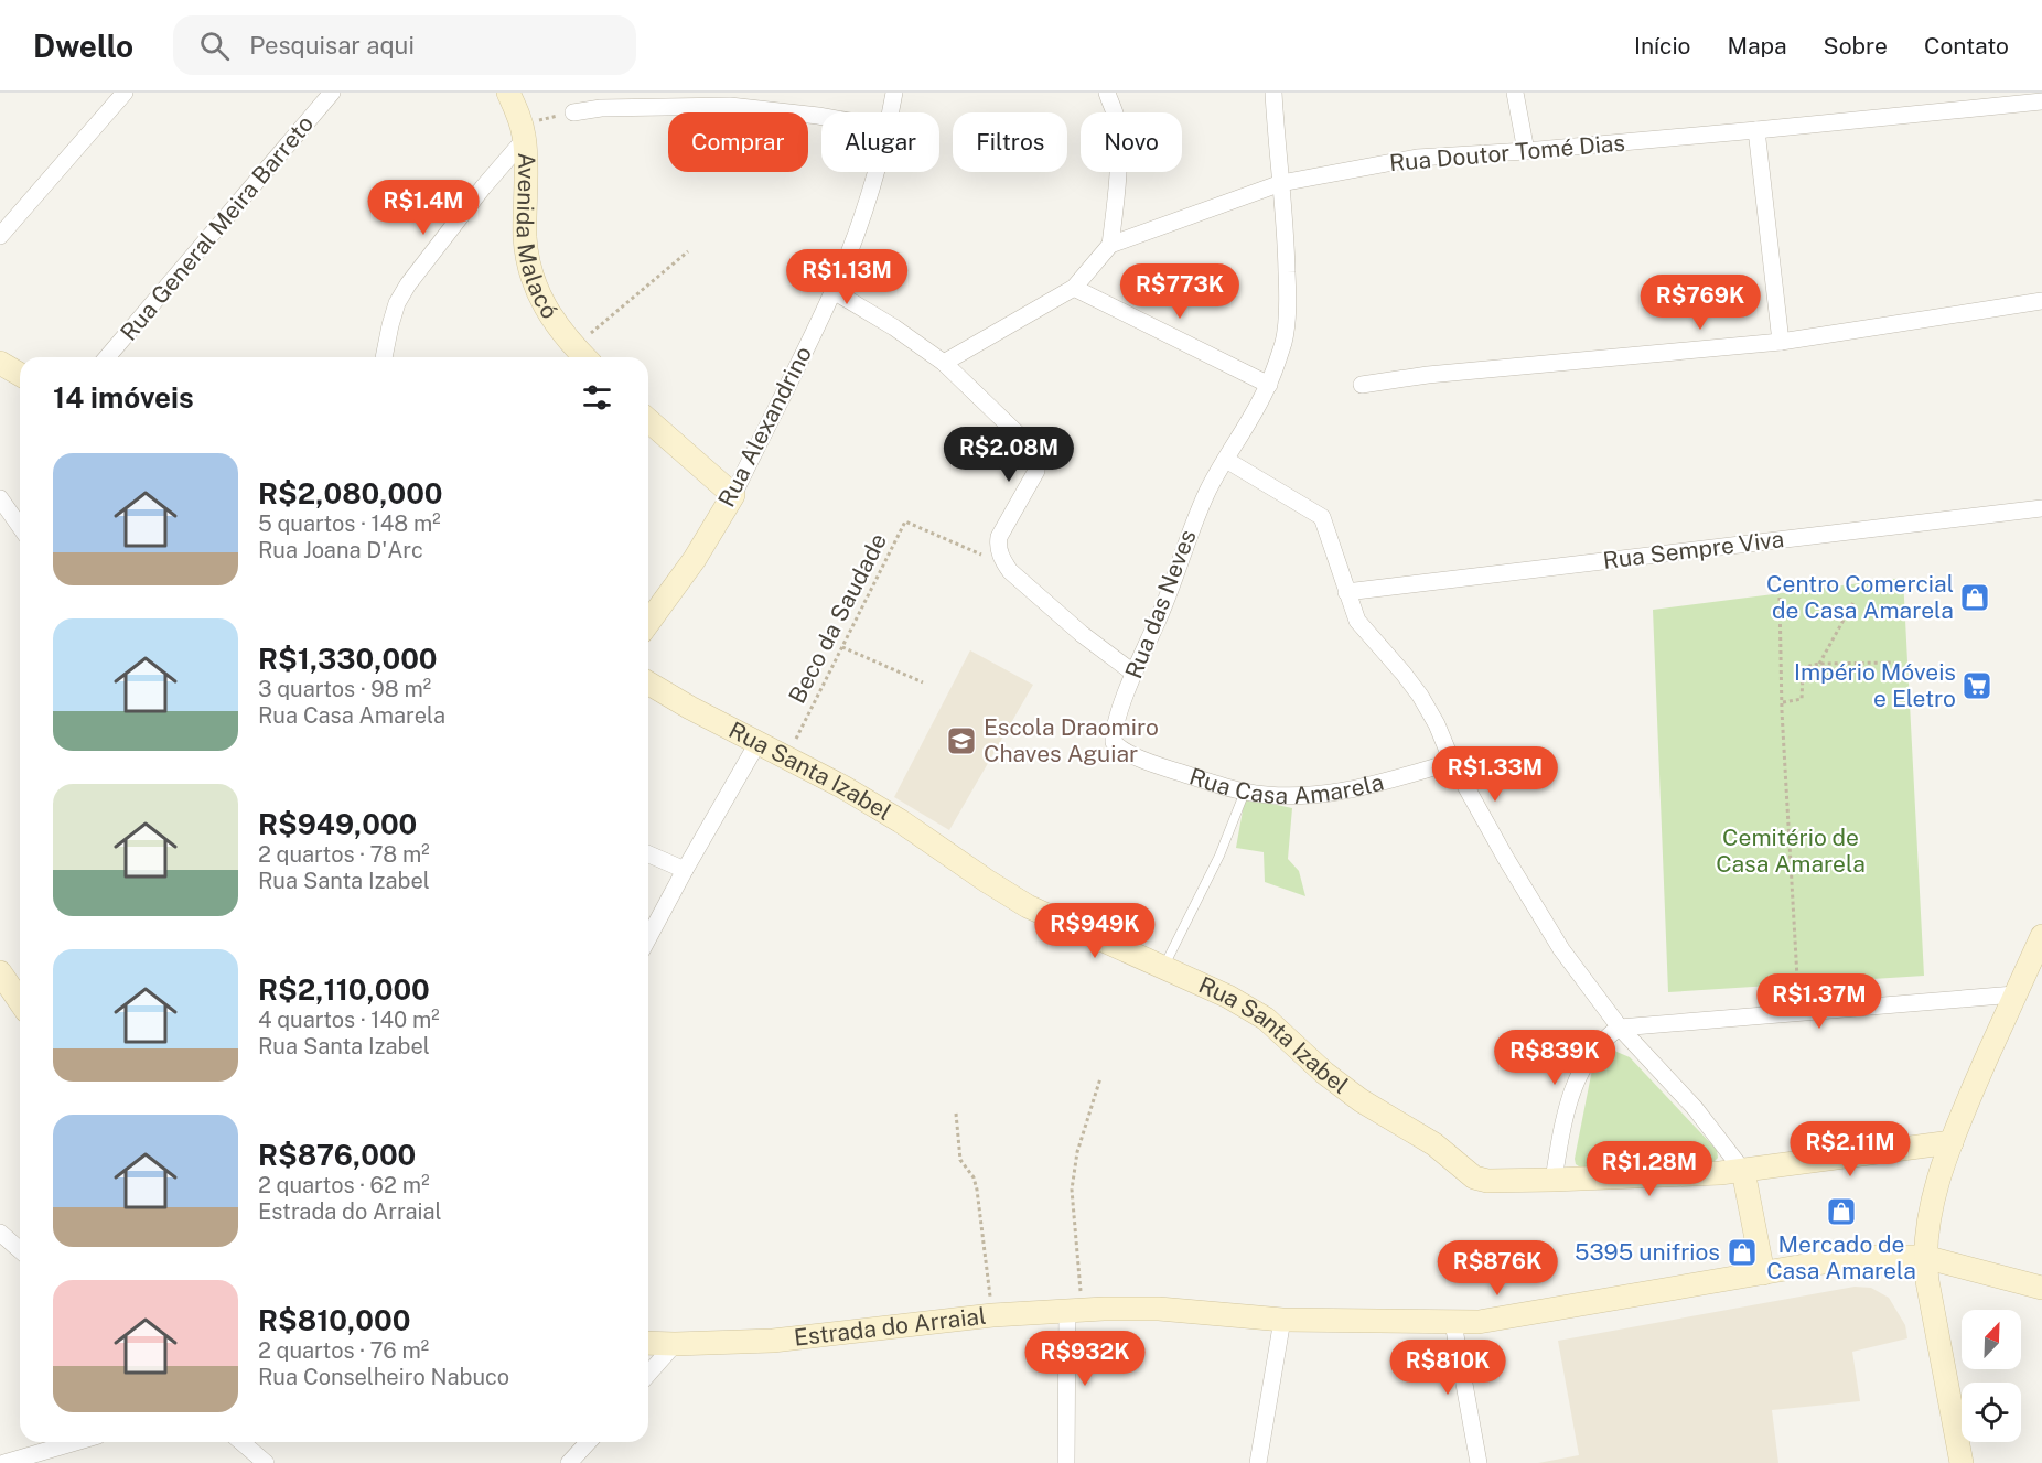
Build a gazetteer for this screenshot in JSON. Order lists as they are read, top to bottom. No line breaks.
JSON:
{"streets":{"street":["Rua Doutor Tomé Dias","Rua General Meira Barreto","Avenida Malacó","Rua Alexandrino","Rua Sempre Viva","Rua das Neves","Rua Santa Izabel","Rua Casa Amarela","Estrada do Arraial"],"path":["Beco da Saudade"]},"crossings":[["Rua Doutor Tomé Dias","Rua das Neves"],["Rua das Neves","Rua Casa Amarela"],["Beco da Saudade","Rua Santa Izabel"]],"parks":["Cemitério de Casa Amarela"],"places":{"shop":["Centro Comercial de Casa Amarela","Mercado de Casa Amarela","5395 unifrios"],"supermarket":["Império Móveis e Eletro"],"school or university":["Escola Draomiro Chaves Aguiar"]},"north":"top right","page":{"header":"Dwello","search":"Pesquisar aqui","nav":["Início","Mapa","Sobre","Contato"],"chip":["Comprar","Alugar","Filtros","Novo"],"price":["R$1.4M","R$1.13M","R$773K","R$769K","R$2.08M","R$1.33M","R$949K","R$1.37M","R$839K","R$2.11M","R$1.28M","R$876K","R$932K","R$810K"],"heading":"14 imóveis","list":[{"name":"R$2,080,000","note":"5 quartos · 148 m² · Rua Joana D'Arc"},{"name":"R$1,330,000","note":"3 quartos · 98 m² · Rua Casa Amarela"},{"name":"R$949,000","note":"2 quartos · 78 m² · Rua Santa Izabel"},{"name":"R$2,110,000","note":"4 quartos · 140 m² · Rua Santa Izabel"},{"name":"R$876,000","note":"2 quartos · 62 m² · Estrada do Arraial"},{"name":"R$810,000","note":"2 quartos · 76 m² · Rua Conselheiro Nabuco"}]}}
